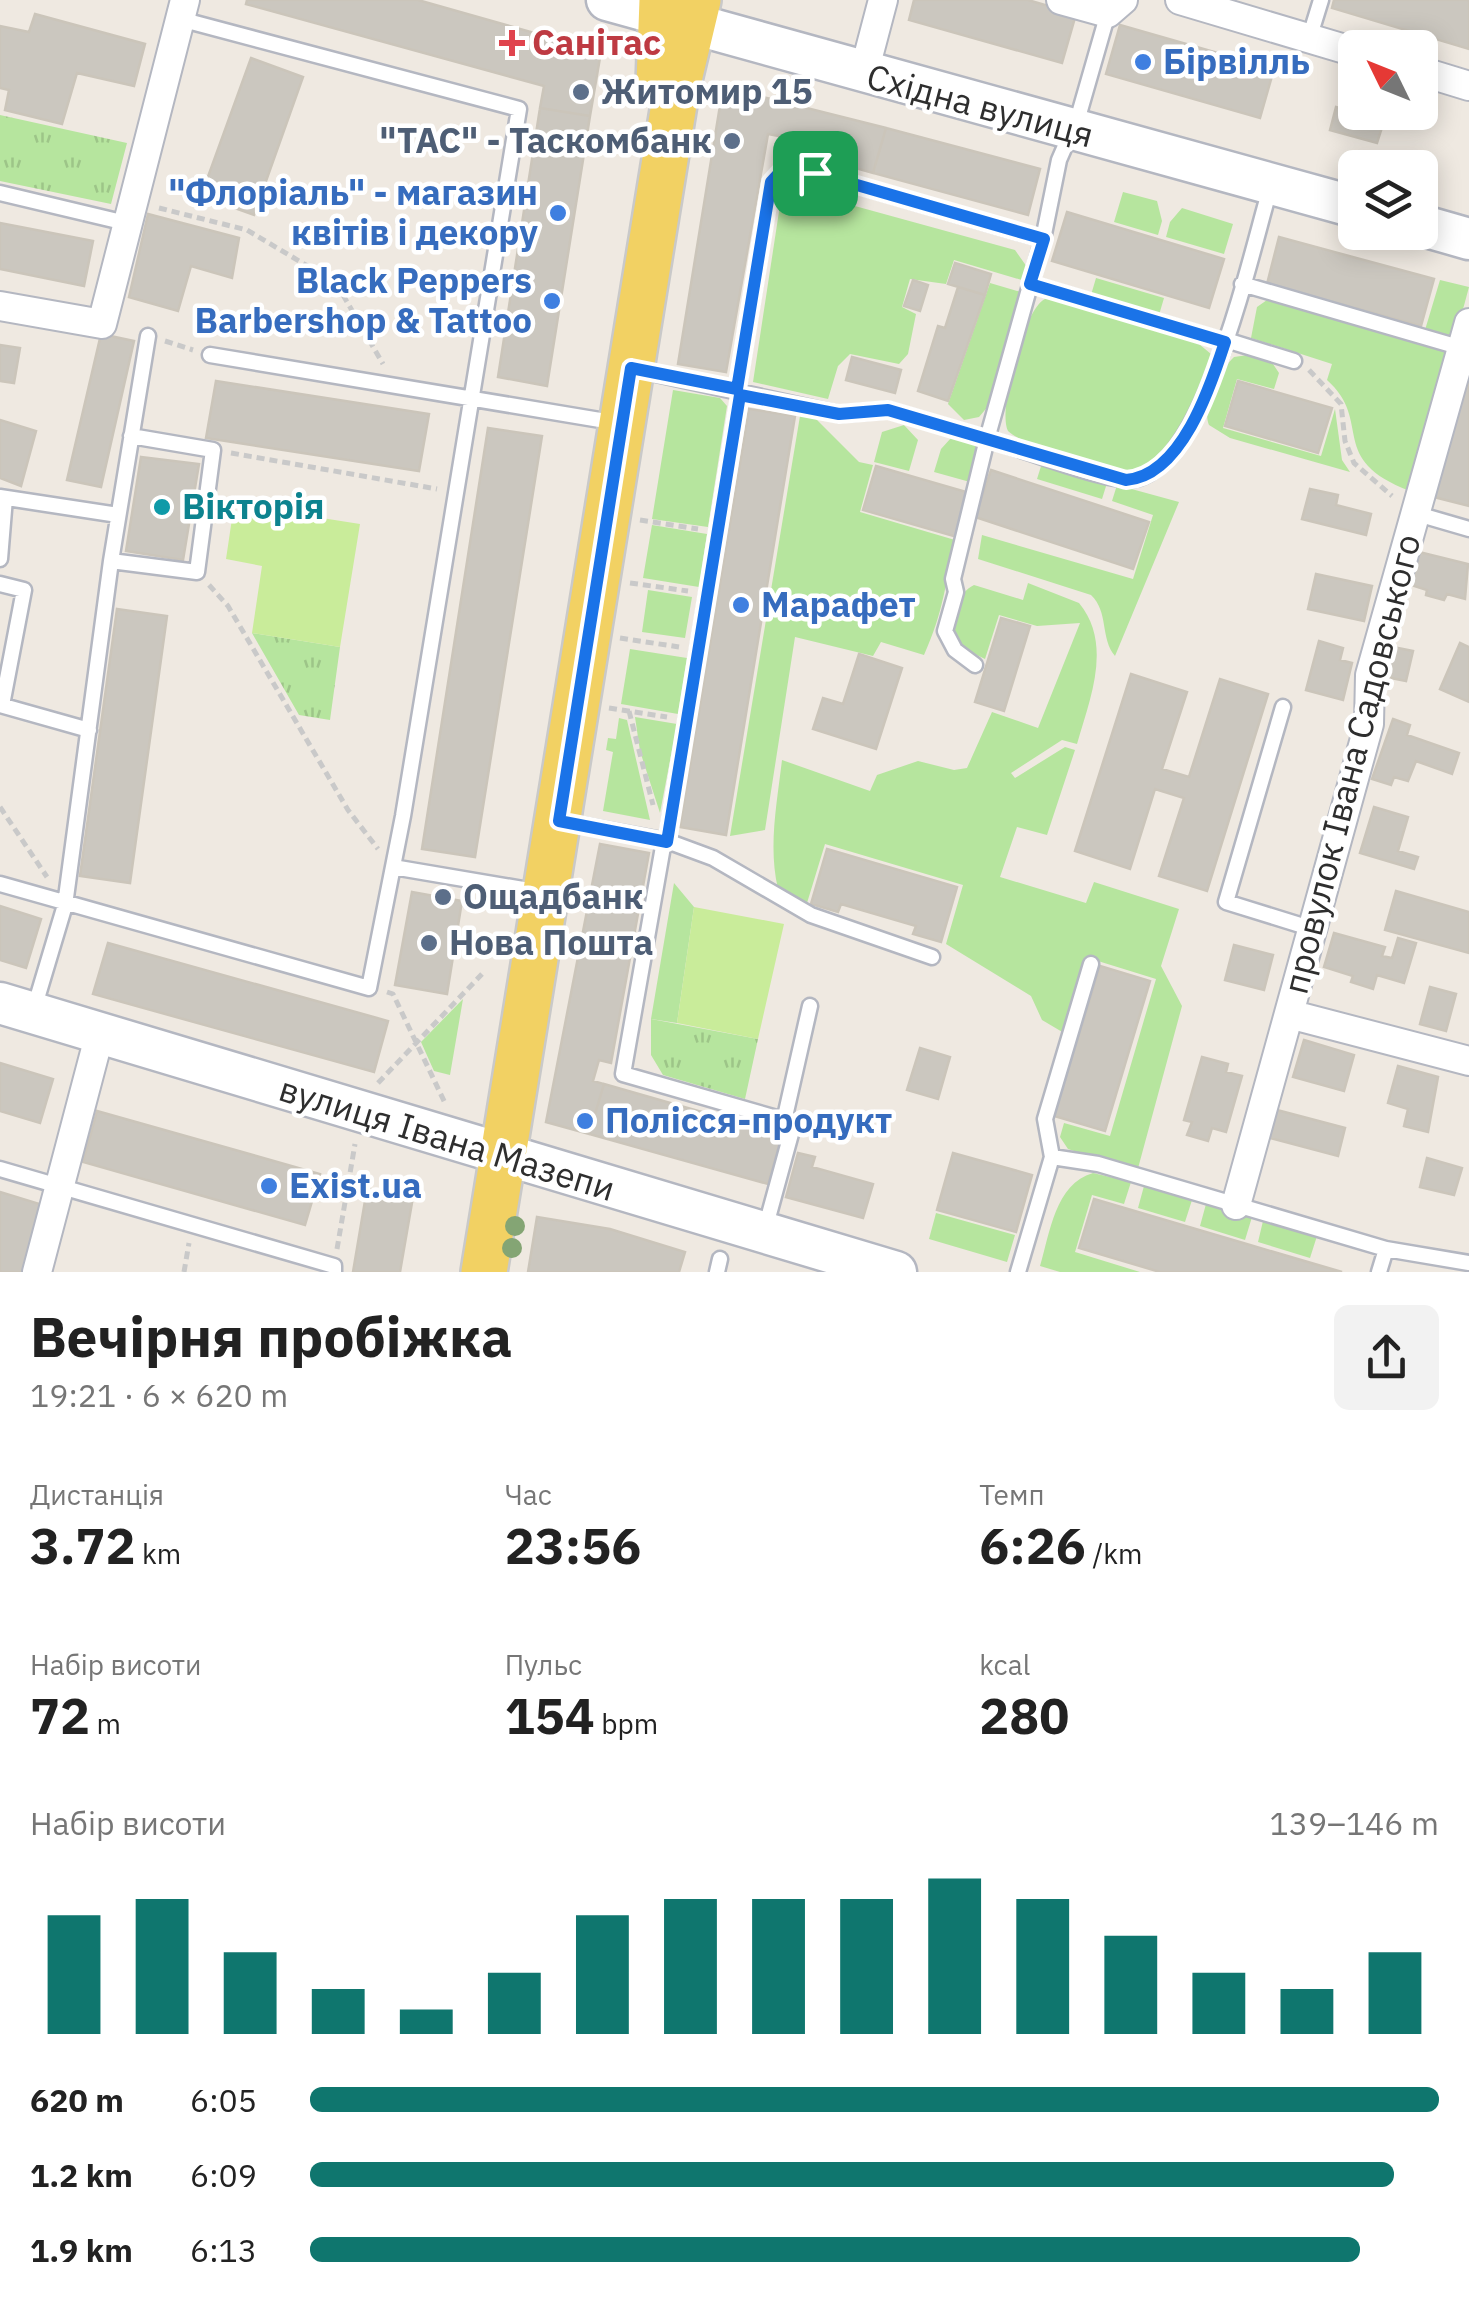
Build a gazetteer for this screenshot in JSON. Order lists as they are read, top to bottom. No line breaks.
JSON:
{"streets":{"street":["Східна вулиця","провулок Івана Садовського","вулиця Івана Мазепи"]},"places":{"health":["Санітас"],"other":["Бірвілль","Житомир 15","\"ТАС\" - Таскомбанк","\"Флоріаль\" - магазин квітів і декору","Black Peppers Barbershop & Tattoo","Вікторія","Марафет","Ощадбанк","Нова Пошта","Полісся-продукт","Exist.ua"]},"north":"top left","page":{"heading":["Вечірня пробіжка","19:21 · 6 × 620 m"],"stats":[["Дистанція","3.72 km"],["Час","23:56"],["Темп","6:26 /km"],["Набір висоти","72 m"],["Пульс","154 bpm"],["kcal","280"]],"chart":["Набір висоти","139–146 m"],"list":[{"name":"620 m","note":"6:05"},{"name":"1.2 km","note":"6:09"},{"name":"1.9 km","note":"6:13"}]}}
